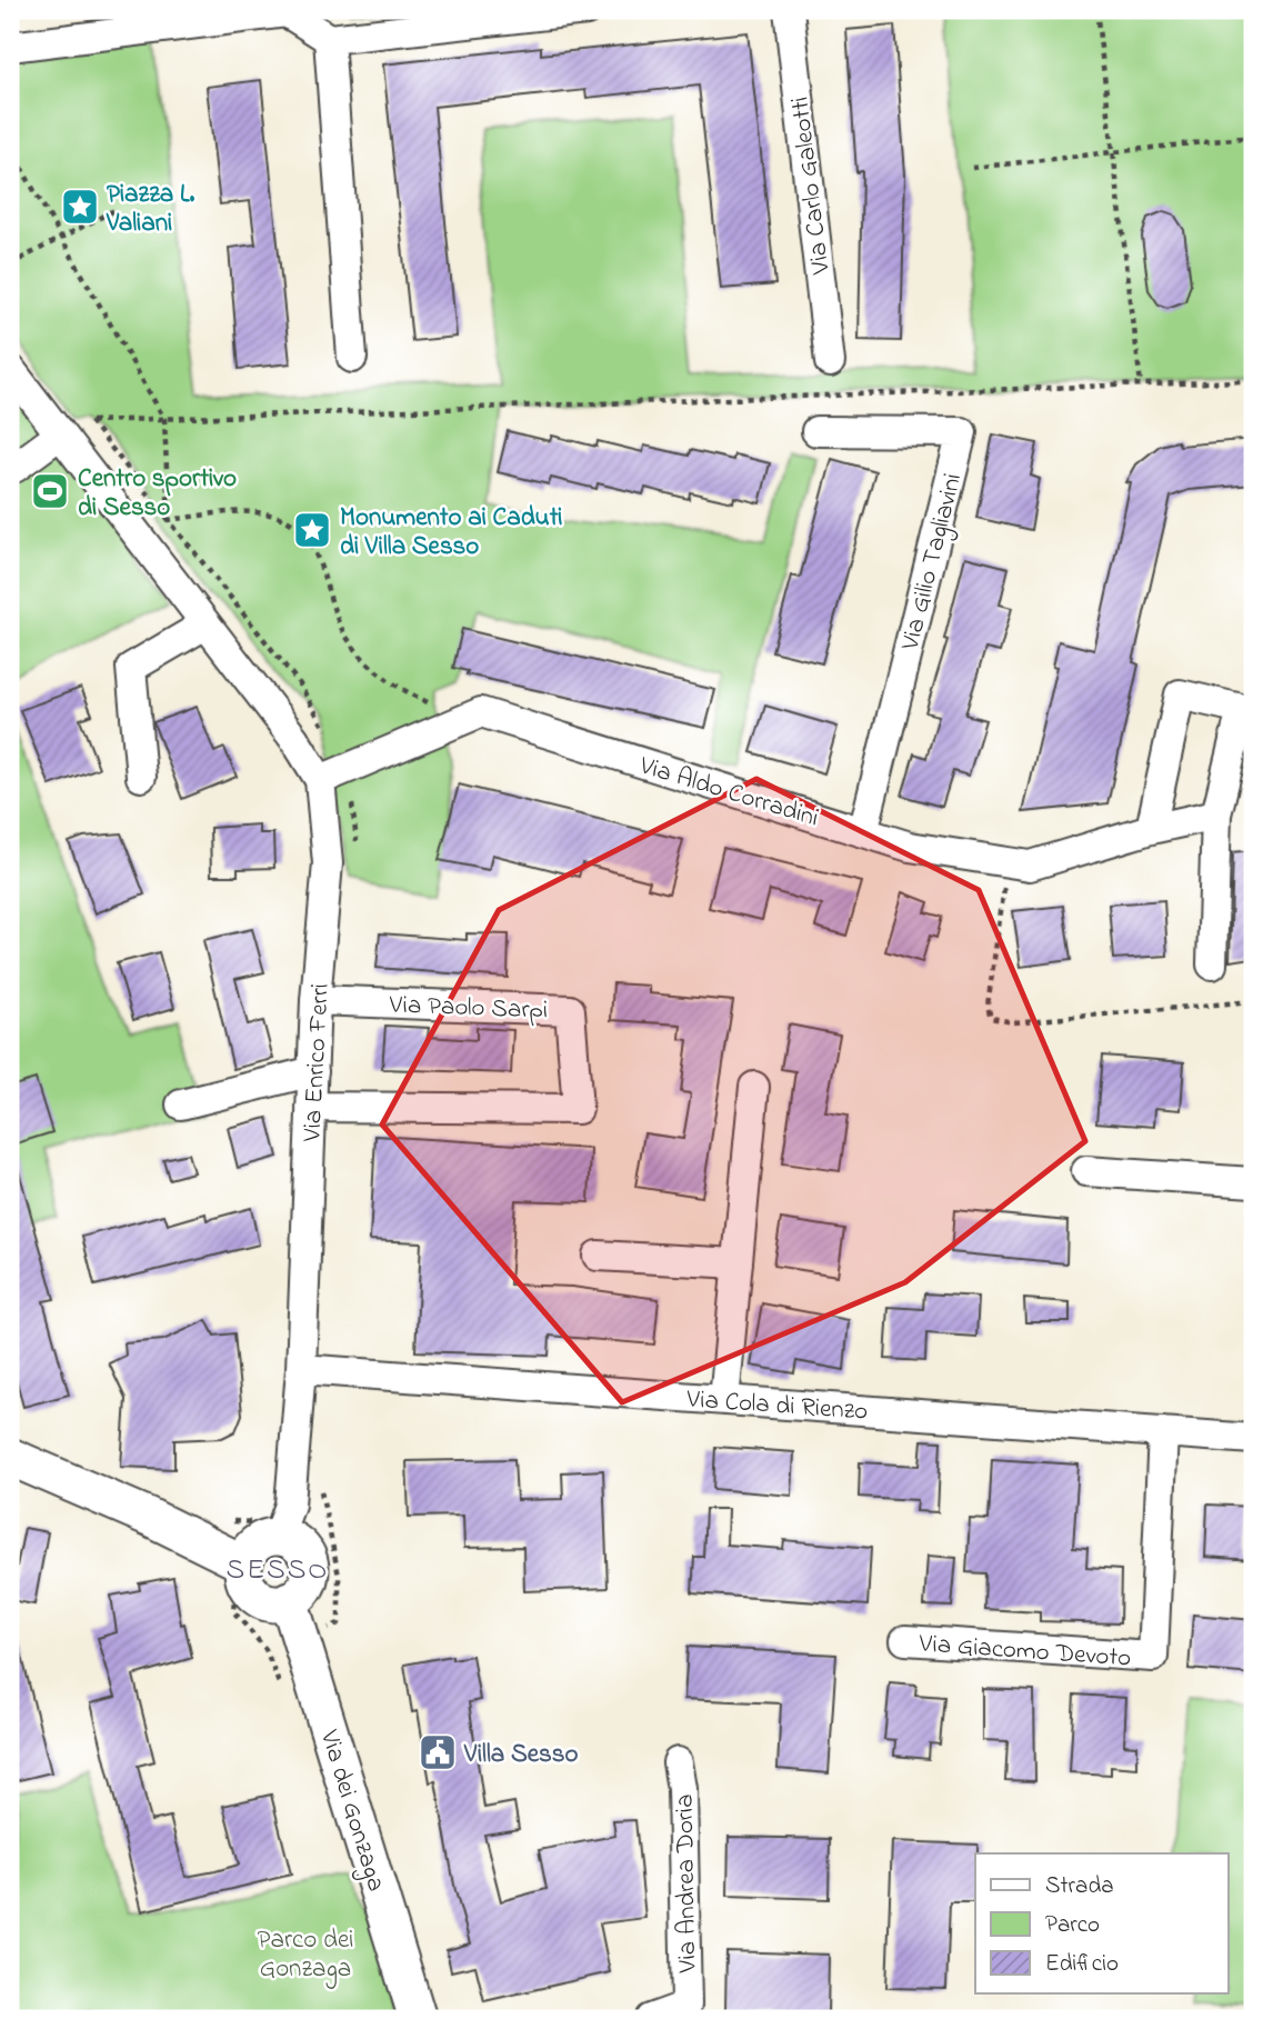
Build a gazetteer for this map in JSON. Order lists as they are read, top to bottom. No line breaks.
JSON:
{"streets":{"main road":["Via dei Gonzaga"],"street":["Via Carlo Galeotti","Via Gilio Tagliavini","Via Aldo Corradini","Via Paolo Sarpi","Via Enrico Ferri","Via Cola di Rienzo","Via Giacomo Devoto","Via Andrea Doria"]},"crossings":[["Via Gilio Tagliavini","Via Aldo Corradini"],["Via Aldo Corradini","Via Enrico Ferri"],["Via Paolo Sarpi","Via Enrico Ferri"],["Via Enrico Ferri","Via Cola di Rienzo"],["Via Enrico Ferri","Via dei Gonzaga"],["Via Cola di Rienzo","Via Giacomo Devoto"]],"districts":["SESSO"],"parks":["Parco dei Gonzaga"],"places":{"place":["Piazza L. Valiani","Monumento ai Caduti di Villa Sesso"],"sports":["Centro sportivo di Sesso"],"public building":["Villa Sesso"]},"legend":["Strada","Parco","Edificio"]}
